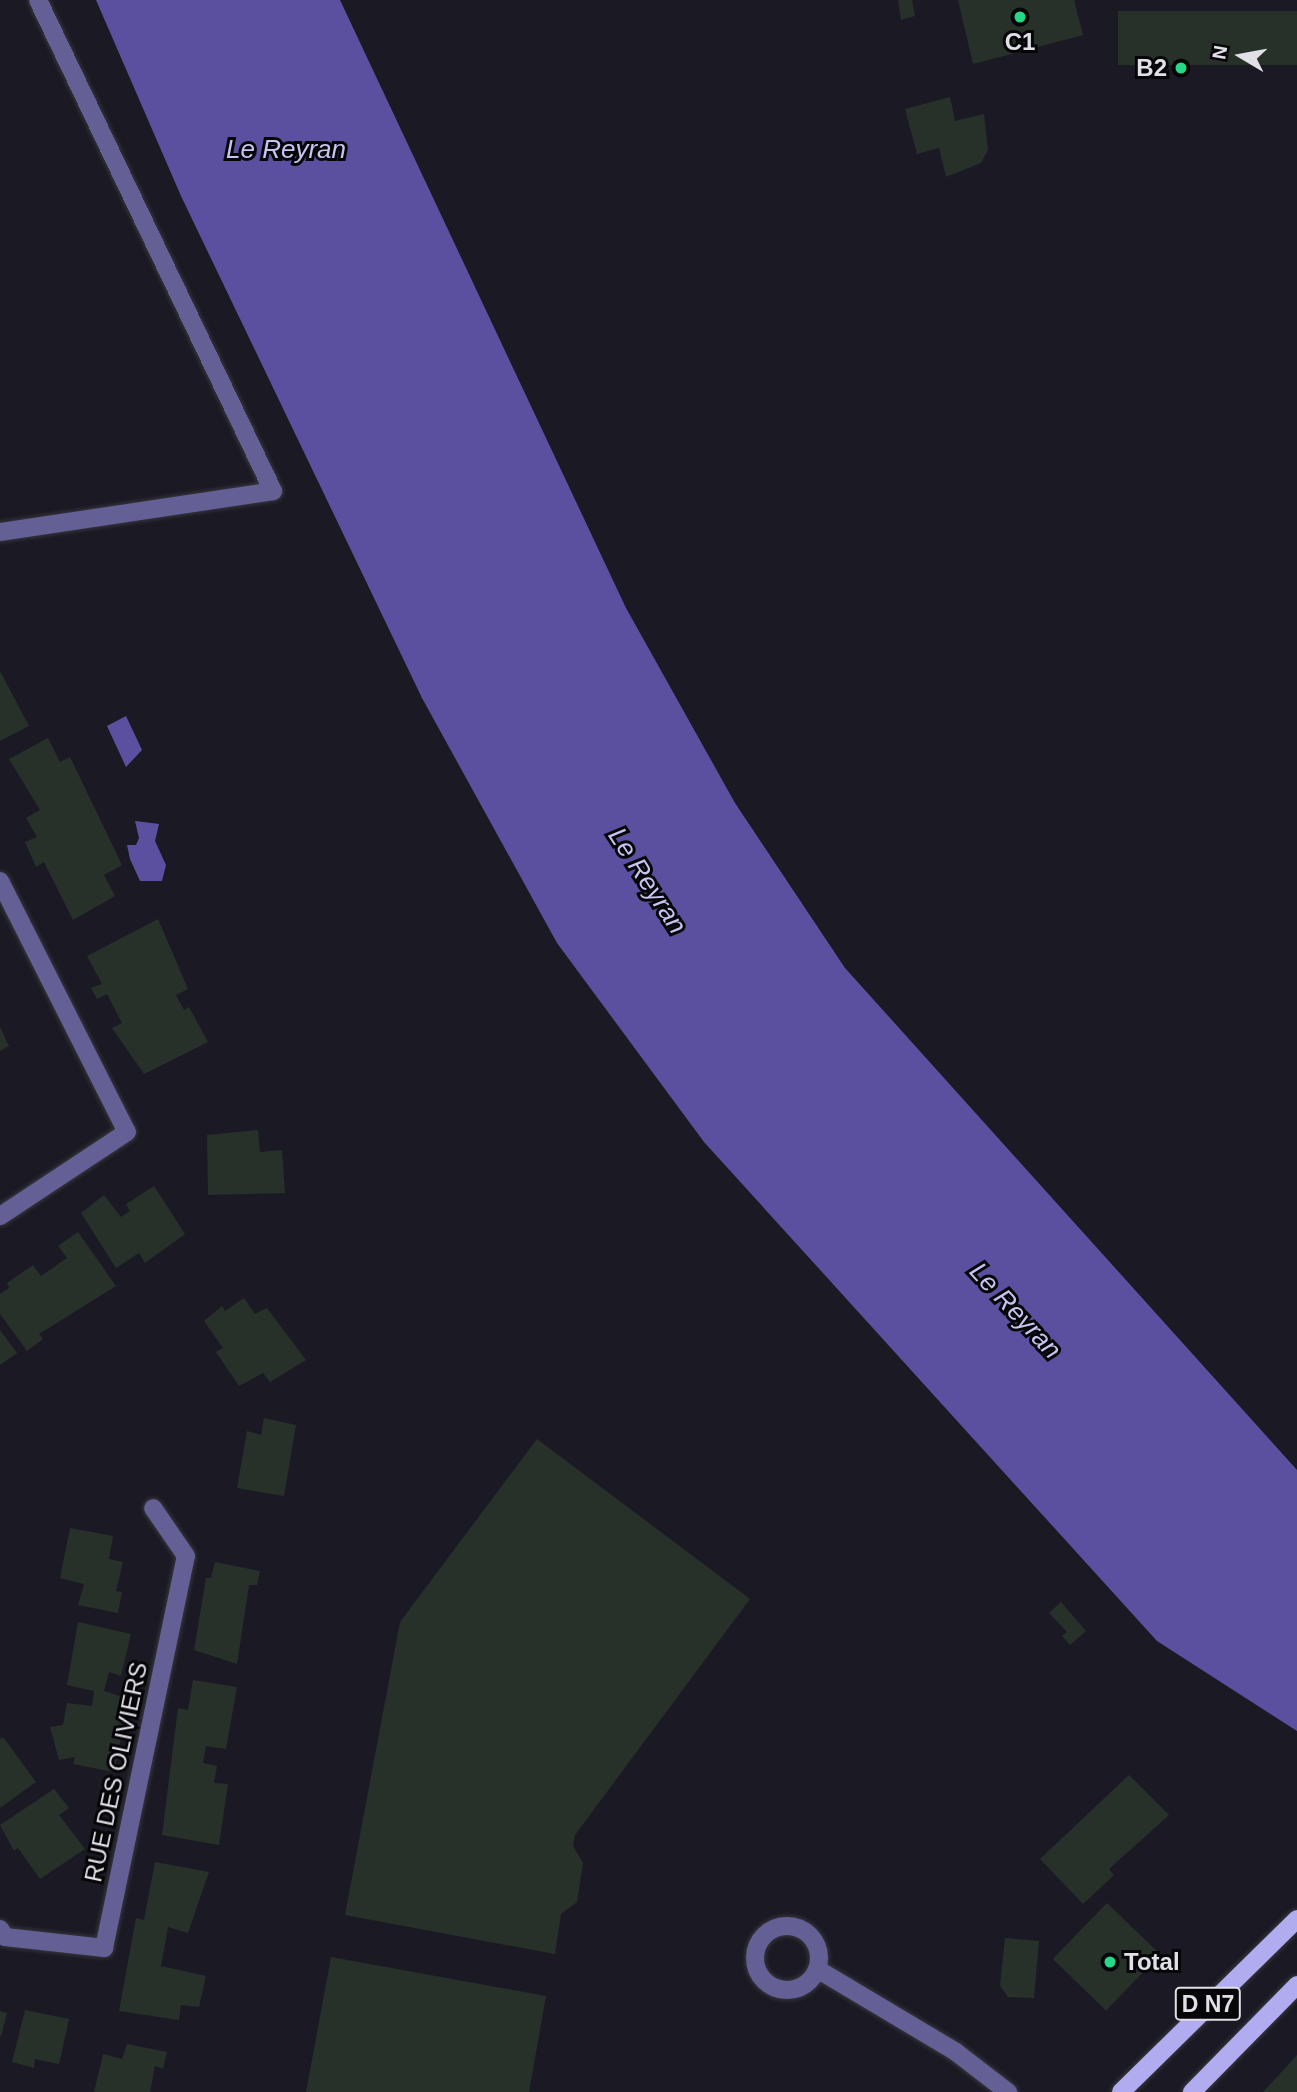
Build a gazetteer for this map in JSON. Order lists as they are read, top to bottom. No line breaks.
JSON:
{"streets":{"main road":["D N7"],"street":["RUE DES OLIVIERS"]},"water":["Le Reyran"],"places":["C1","B2","Total"],"north":"left"}
